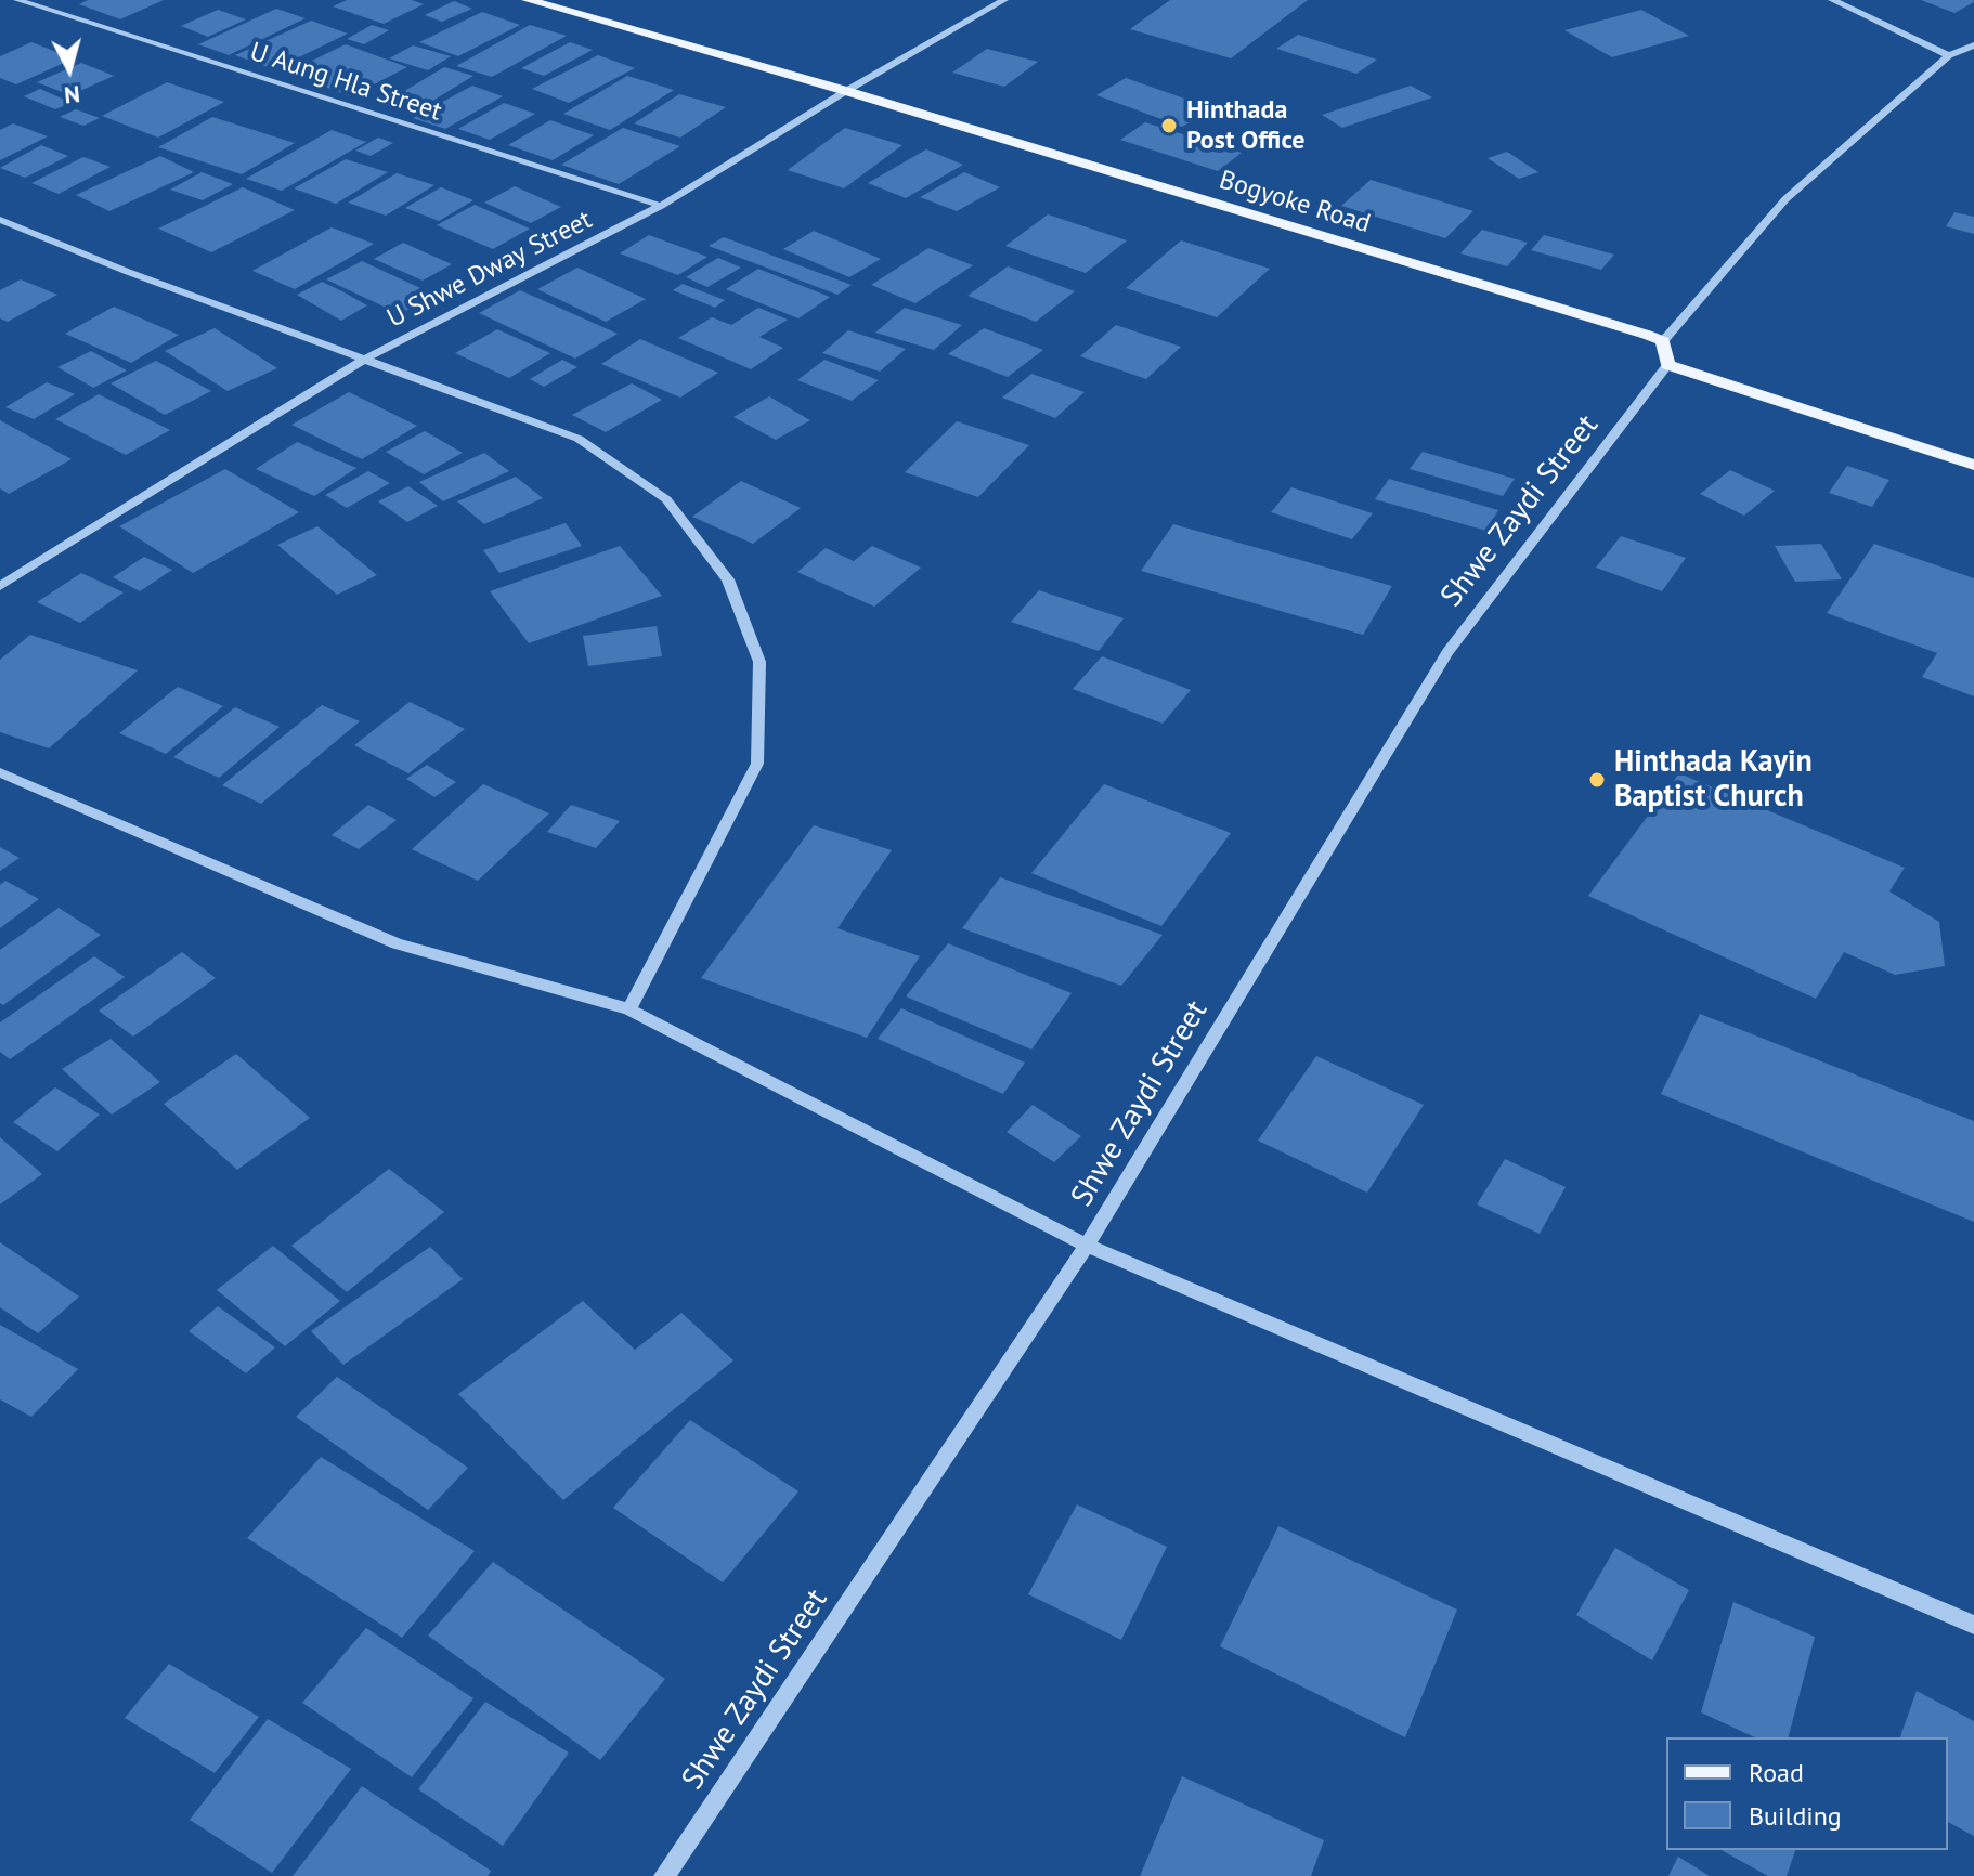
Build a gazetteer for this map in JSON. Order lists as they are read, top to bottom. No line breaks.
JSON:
{"streets":{"main road":["Bogyoke Road"],"street":["U Aung Hla Street","U Shwe Dway Street","Shwe Zaydi Street"]},"crossings":[["U Aung Hla Street","U Shwe Dway Street"],["Bogyoke Road","U Shwe Dway Street"]],"places":["Hinthada Post Office","Hinthada Kayin Baptist Church"],"legend":["Road","Building"],"north":"bottom"}
